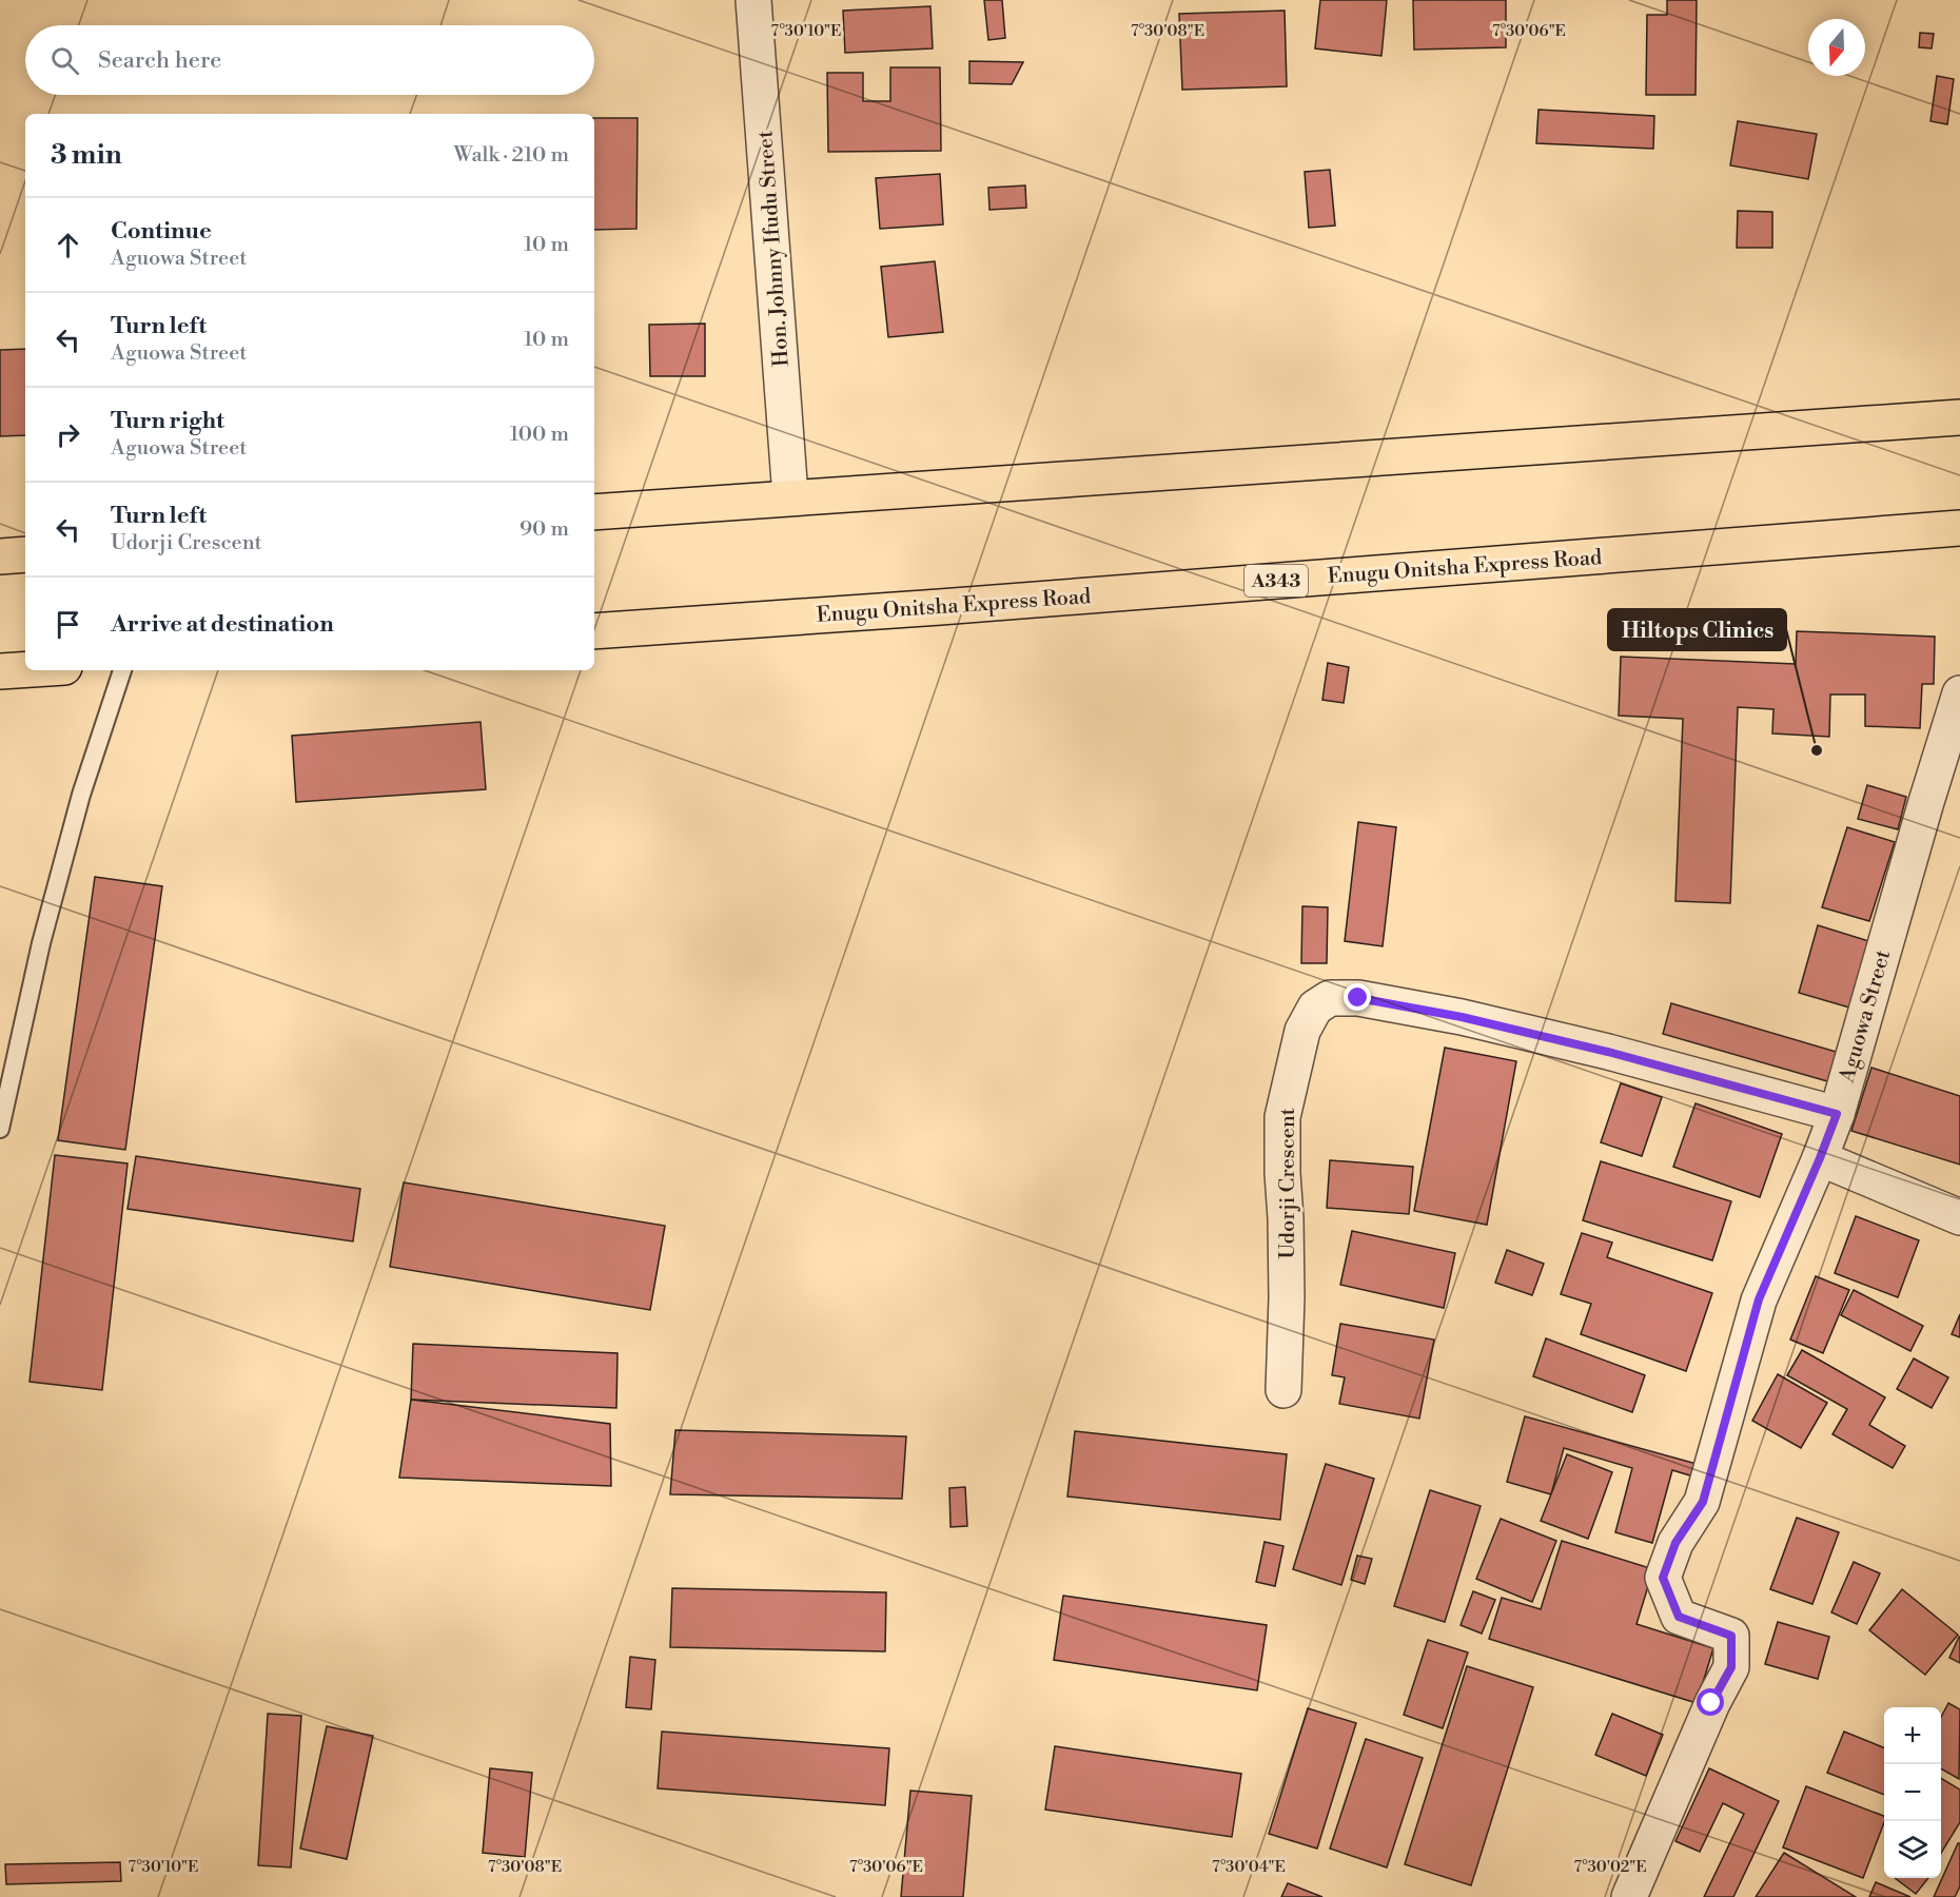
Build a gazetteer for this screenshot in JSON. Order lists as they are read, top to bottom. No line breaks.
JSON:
{"streets":{"highway":["Enugu Onitsha Express Road","A343"],"street":["Hon. Johnny Ifudu Street","Aguowa Street","Udorji Crescent"]},"crossings":[["Aguowa Street","Udorji Crescent"]],"places":["Hiltops Clinics"],"north":"bottom","page":{"search":"Search here","heading":["3 min","Walk · 210 m"],"list":[["Continue","Aguowa Street","10 m"],["Turn left","Aguowa Street","10 m"],["Turn right","Aguowa Street","100 m"],["Turn left","Udorji Crescent","90 m"],"Arrive at destination"],"map_buttons":["+","−"]},"coordinates":["7°30'10\"E","7°30'06\"E","7°30'08\"E","7°30'04\"E","7°30'02\"E"]}
